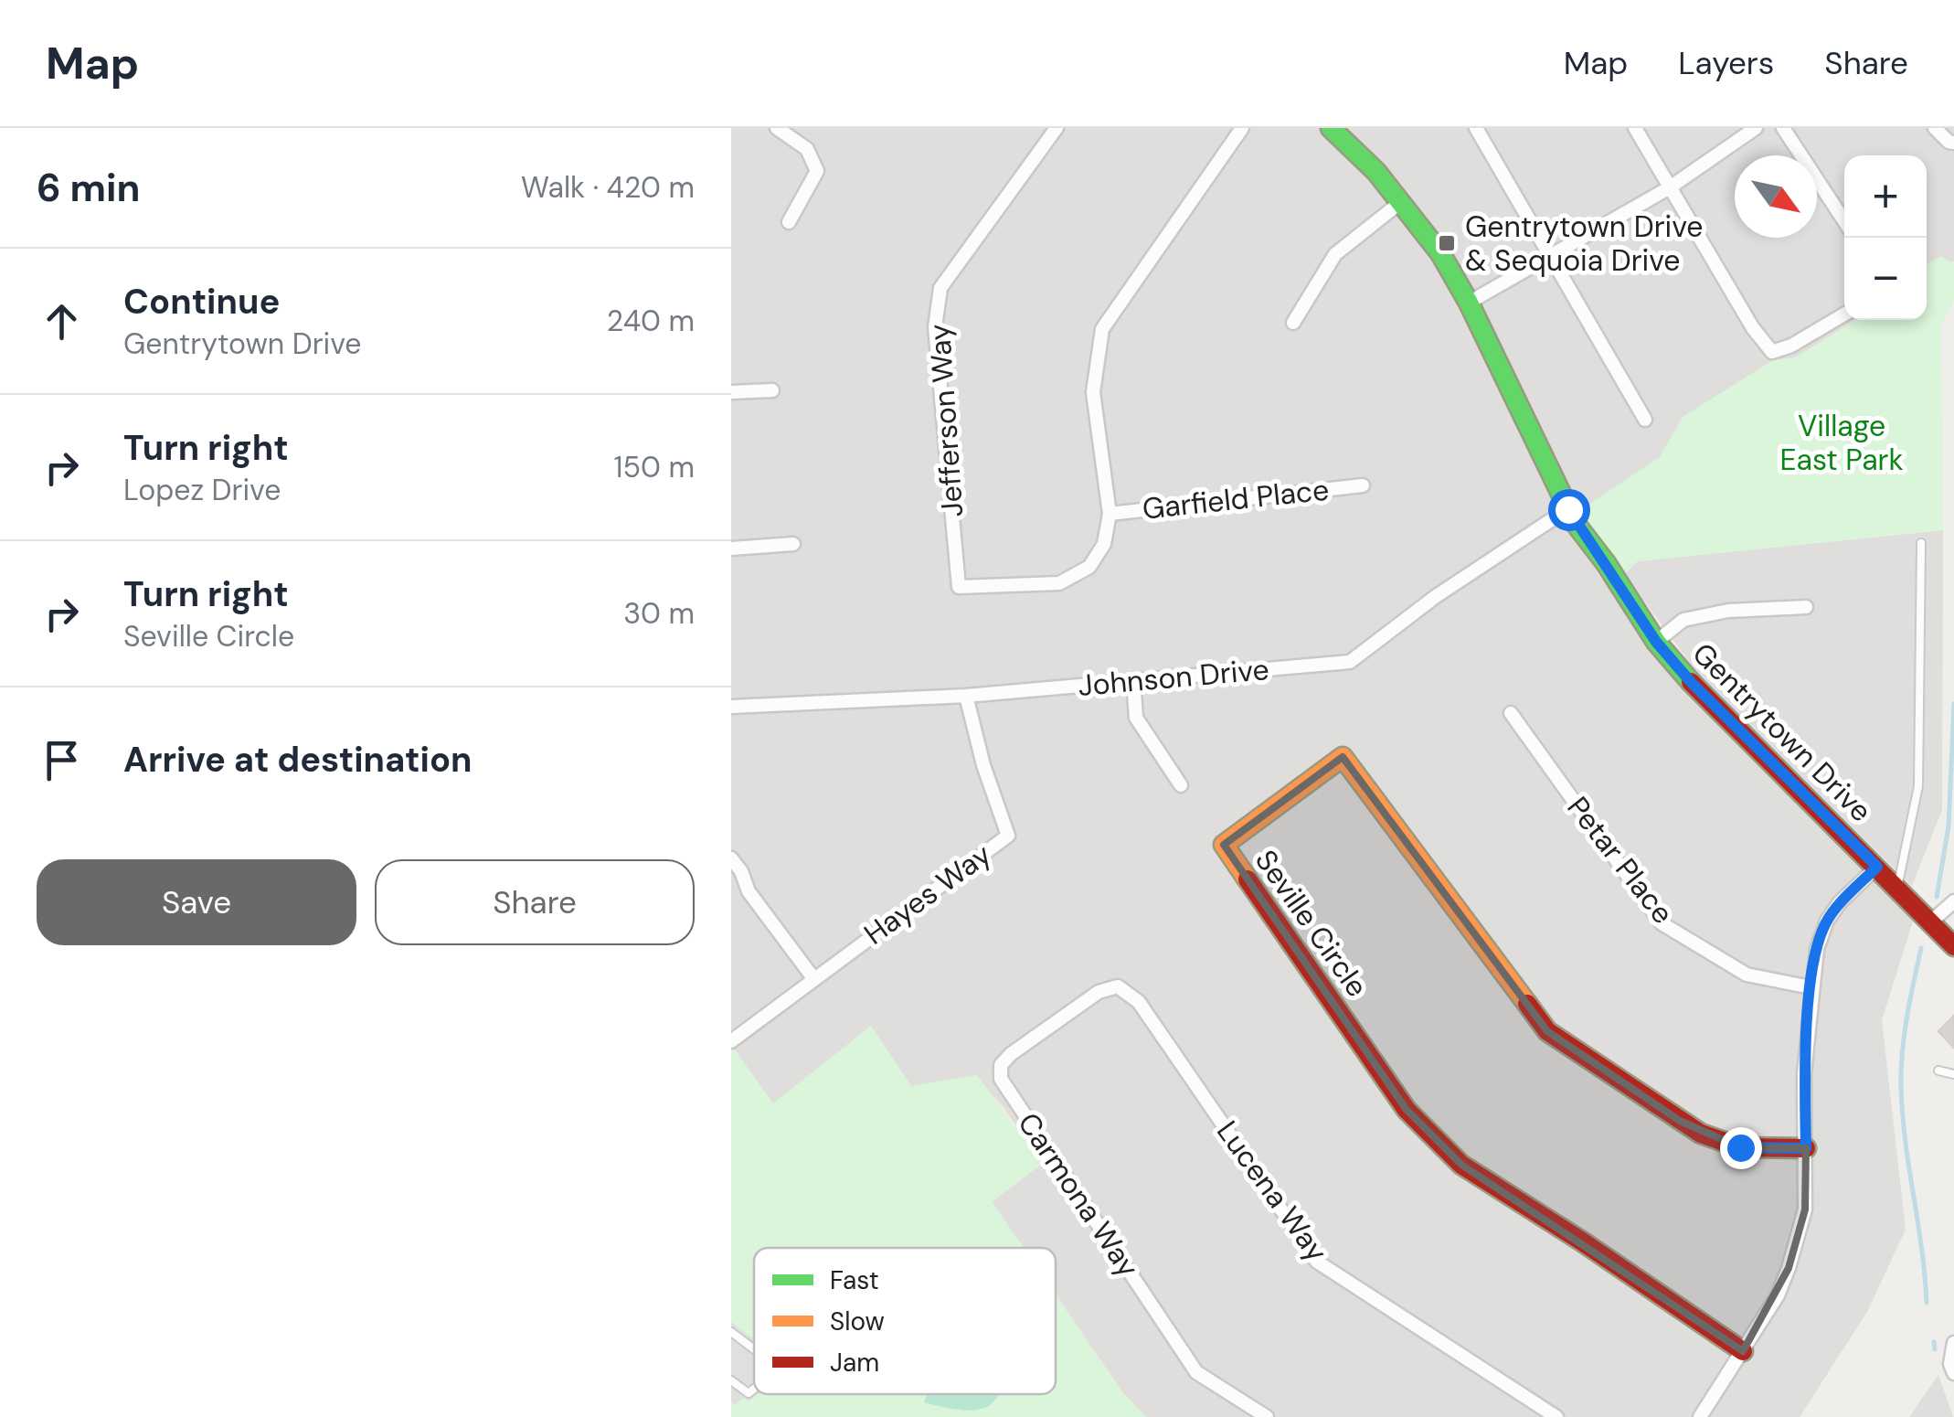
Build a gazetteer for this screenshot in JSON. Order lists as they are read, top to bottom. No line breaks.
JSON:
{"streets":{"street":["Jefferson Way","Garfield Place","Johnson Drive","Gentrytown Drive","Petar Place","Hayes Way","Seville Circle","Lucena Way","Carmona Way"]},"crossings":[["Jefferson Way","Garfield Place"],["Johnson Drive","Gentrytown Drive"],["Johnson Drive","Hayes Way"],["Lucena Way","Carmona Way"]],"parks":["Village East Park"],"places":{"transit":["Gentrytown Drive & Sequoia Drive"]},"legend":["Fast","Slow","Jam"],"north":"bottom right","page":{"header":"Map","nav":["Map","Layers","Share"],"heading":["6 min","Walk · 420 m"],"map_buttons":["+","−"],"list":[["Continue","Gentrytown Drive","240 m"],["Turn right","Lopez Drive","150 m"],["Turn right","Seville Circle","30 m"],"Arrive at destination"],"buttons":["Save","Share"]}}
